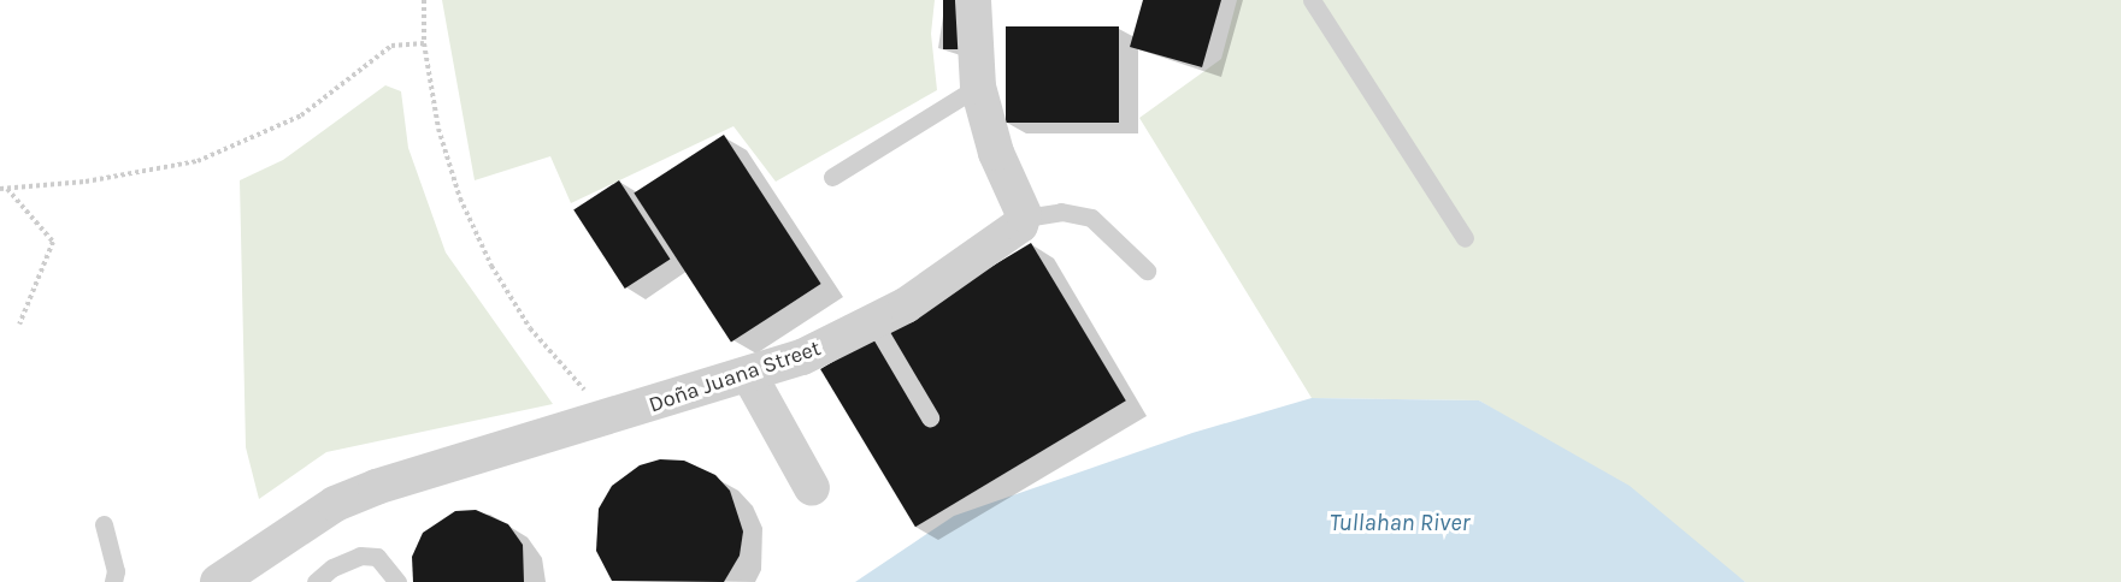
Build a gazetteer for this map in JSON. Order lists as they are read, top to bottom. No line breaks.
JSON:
{"streets":{"street":["Doña Juana Street"]},"water":["Tullahan River"]}
